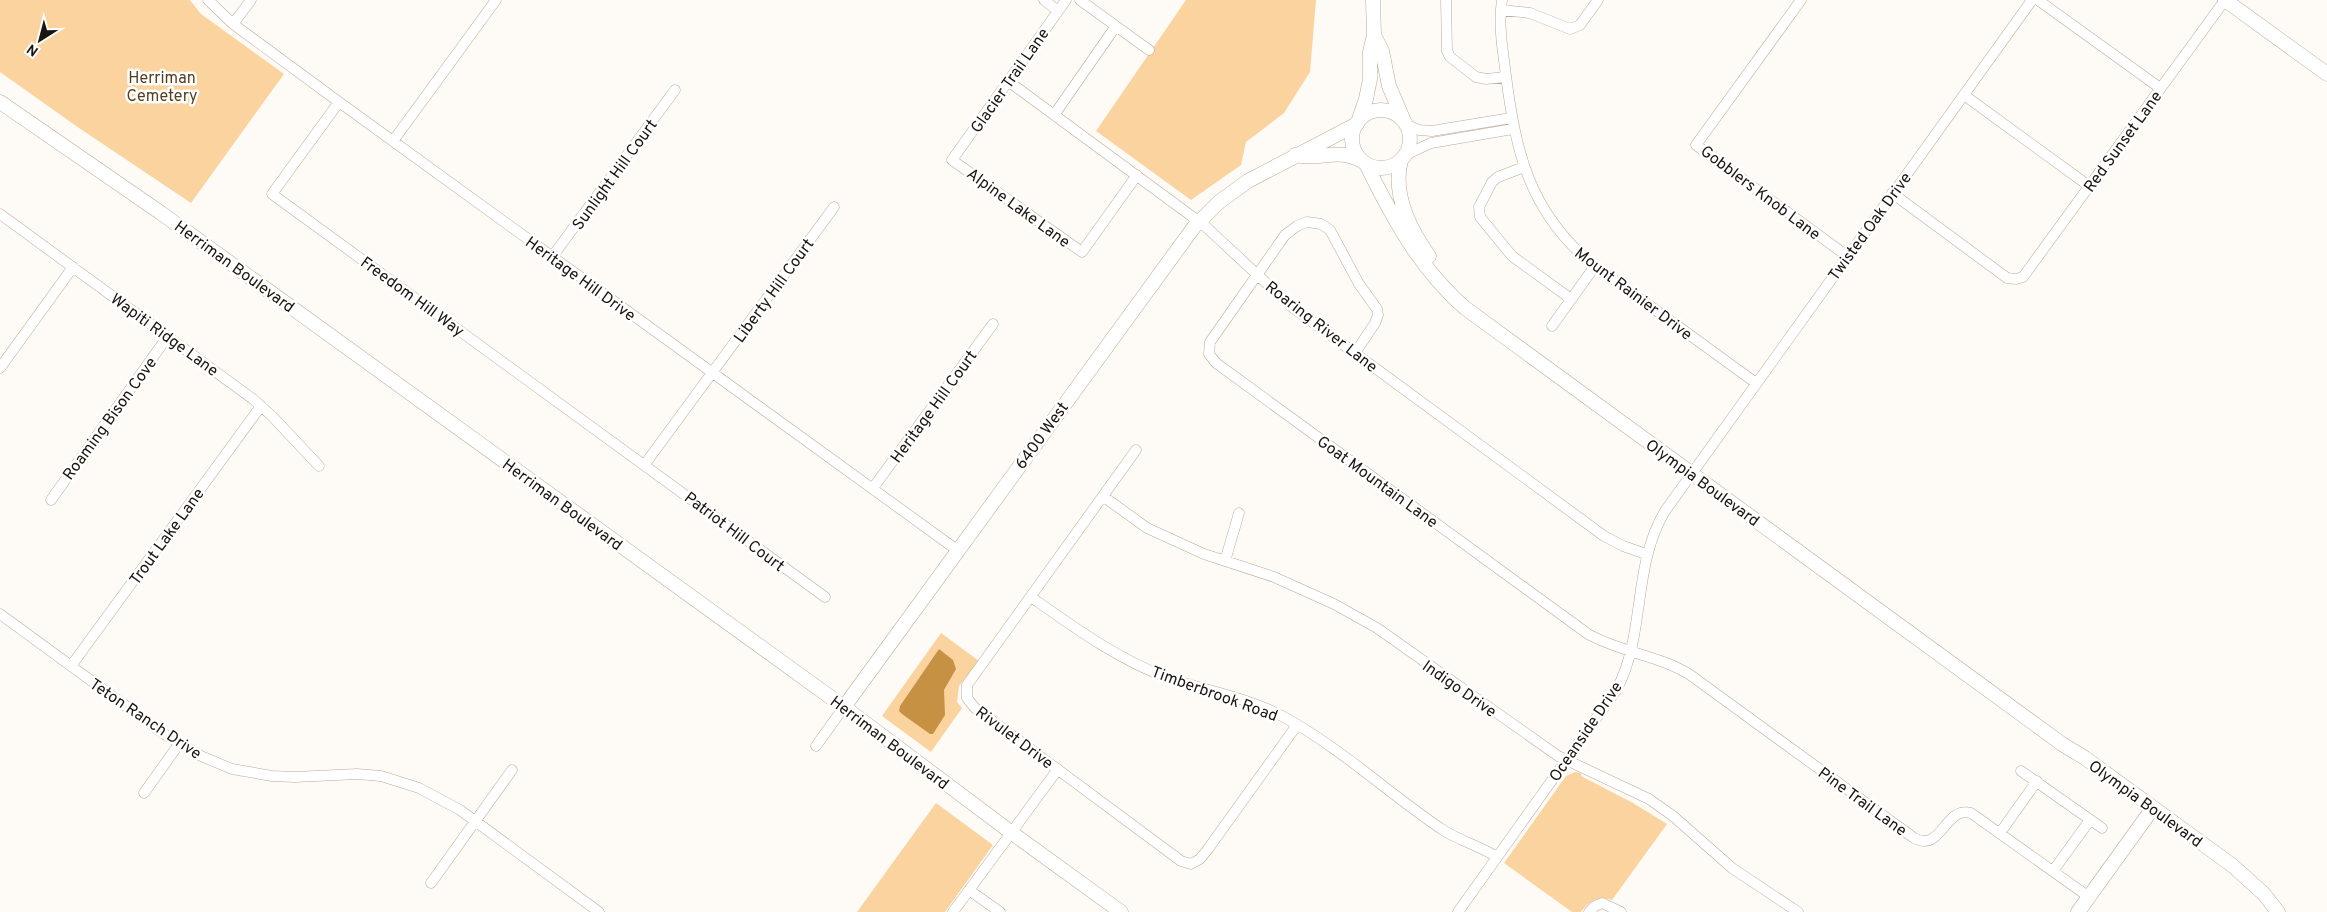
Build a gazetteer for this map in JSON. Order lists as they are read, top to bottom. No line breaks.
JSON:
{"streets":{"street":["Glacier Trail Lane","Red Sunset Lane","Sunlight Hill Court","Gobblers Knob Lane","Alpine Lake Lane","Twisted Oak Drive","Herriman Boulevard","Heritage Hill Drive","Liberty Hill Court","Mount Rainier Drive","Freedom Hill Way","Roaring River Lane","Wapiti Ridge Lane","Heritage Hill Court","Roaming Bison Cove","6400 West","Goat Mountain Lane","Olympia Boulevard","Patriot Hill Court","Trout Lake Lane","Indigo Drive","Timberbrook Road","Teton Ranch Drive","Oceanside Drive","Rivulet Drive","Pine Trail Lane"]},"crossings":[["Glacier Trail Lane","Alpine Lake Lane"],["Glacier Trail Lane","Roaring River Lane"],["Red Sunset Lane","Twisted Oak Drive"],["Sunlight Hill Court","Heritage Hill Drive"],["Gobblers Knob Lane","Twisted Oak Drive"],["Alpine Lake Lane","Roaring River Lane"],["Twisted Oak Drive","Mount Rainier Drive"],["Twisted Oak Drive","Oceanside Drive"],["Herriman Boulevard","6400 West"],["Heritage Hill Drive","Liberty Hill Court"],["Heritage Hill Drive","Freedom Hill Way"],["Heritage Hill Drive","Heritage Hill Court"],["Heritage Hill Drive","6400 West"],["Liberty Hill Court","Freedom Hill Way"],["Liberty Hill Court","Patriot Hill Court"],["Freedom Hill Way","Patriot Hill Court"],["Roaring River Lane","6400 West"],["Roaring River Lane","Goat Mountain Lane"],["Roaring River Lane","Oceanside Drive"],["Wapiti Ridge Lane","Roaming Bison Cove"],["Wapiti Ridge Lane","Trout Lake Lane"],["6400 West","Olympia Boulevard"],["Goat Mountain Lane","Oceanside Drive"],["Goat Mountain Lane","Pine Trail Lane"],["Olympia Boulevard","Oceanside Drive"],["Trout Lake Lane","Teton Ranch Drive"],["Indigo Drive","Oceanside Drive"],["Indigo Drive","Rivulet Drive"],["Timberbrook Road","Oceanside Drive"],["Timberbrook Road","Rivulet Drive"],["Oceanside Drive","Pine Trail Lane"]],"parks":["Herriman Cemetery"],"north":"bottom left"}
